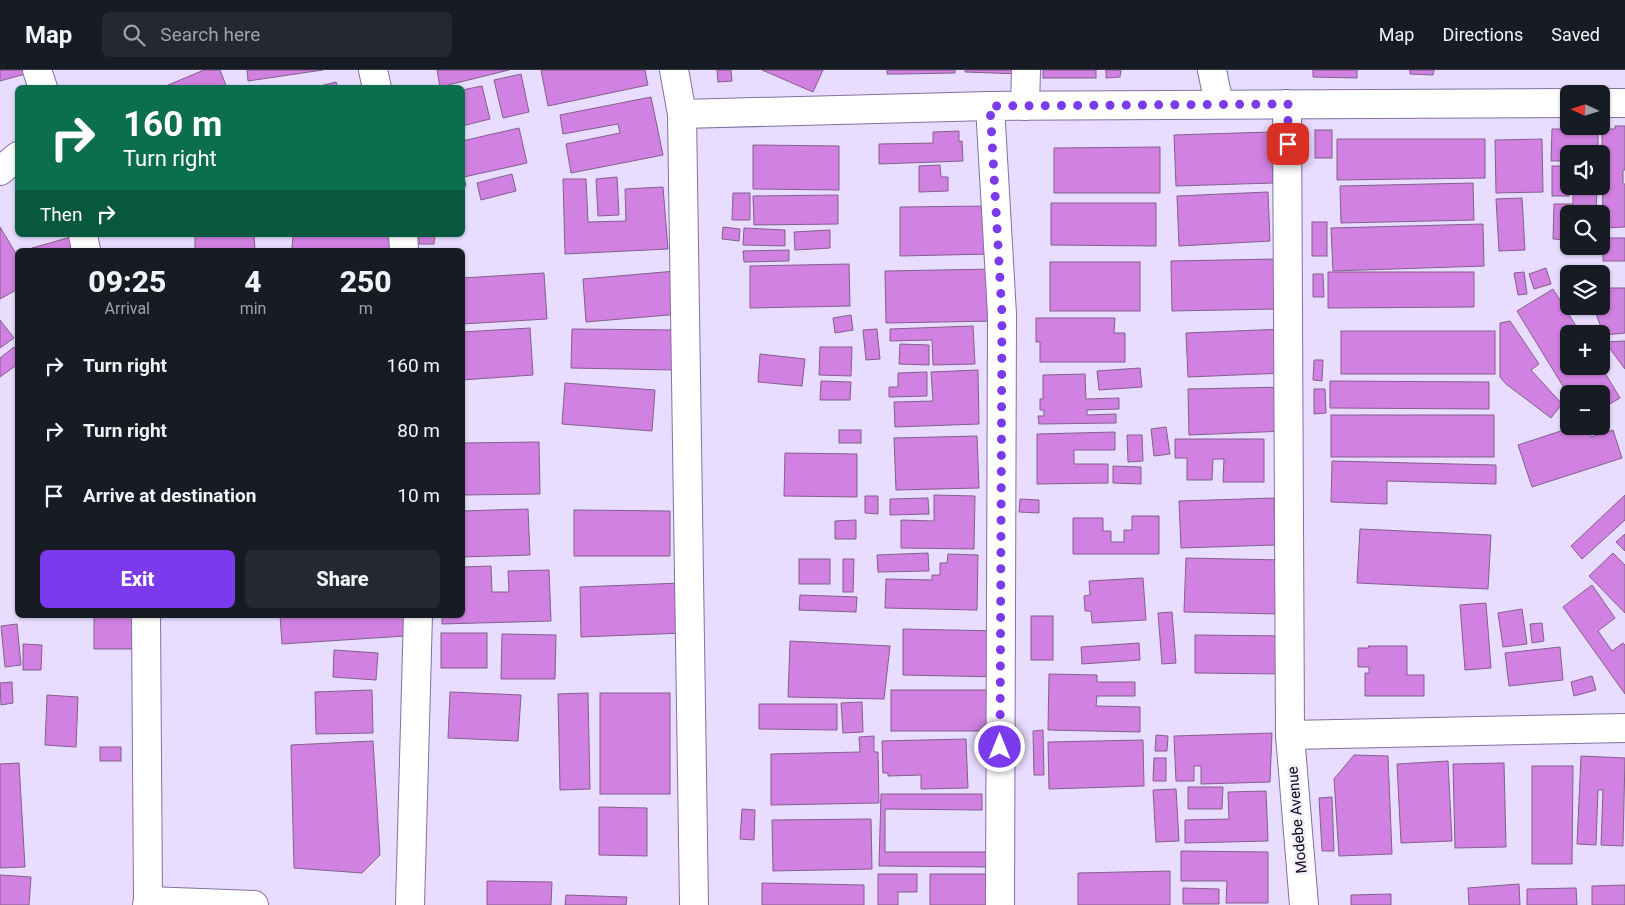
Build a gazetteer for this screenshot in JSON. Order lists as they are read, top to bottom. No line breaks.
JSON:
{"streets":{"street":["Modebe Avenue"]},"north":"left","page":{"header":"Map","search":"Search here","nav":["Map","Directions","Saved"],"map_buttons":["+","−"],"turn":["160 m","Turn right"],"then":"Then","eta":["09:25","Arrival","4","min","250","m"],"list":[{"name":"Turn right","value":"160 m"},{"name":"Turn right","value":"80 m"},{"name":"Arrive at destination","value":"10 m"}],"buttons":["Exit","Share"]}}
